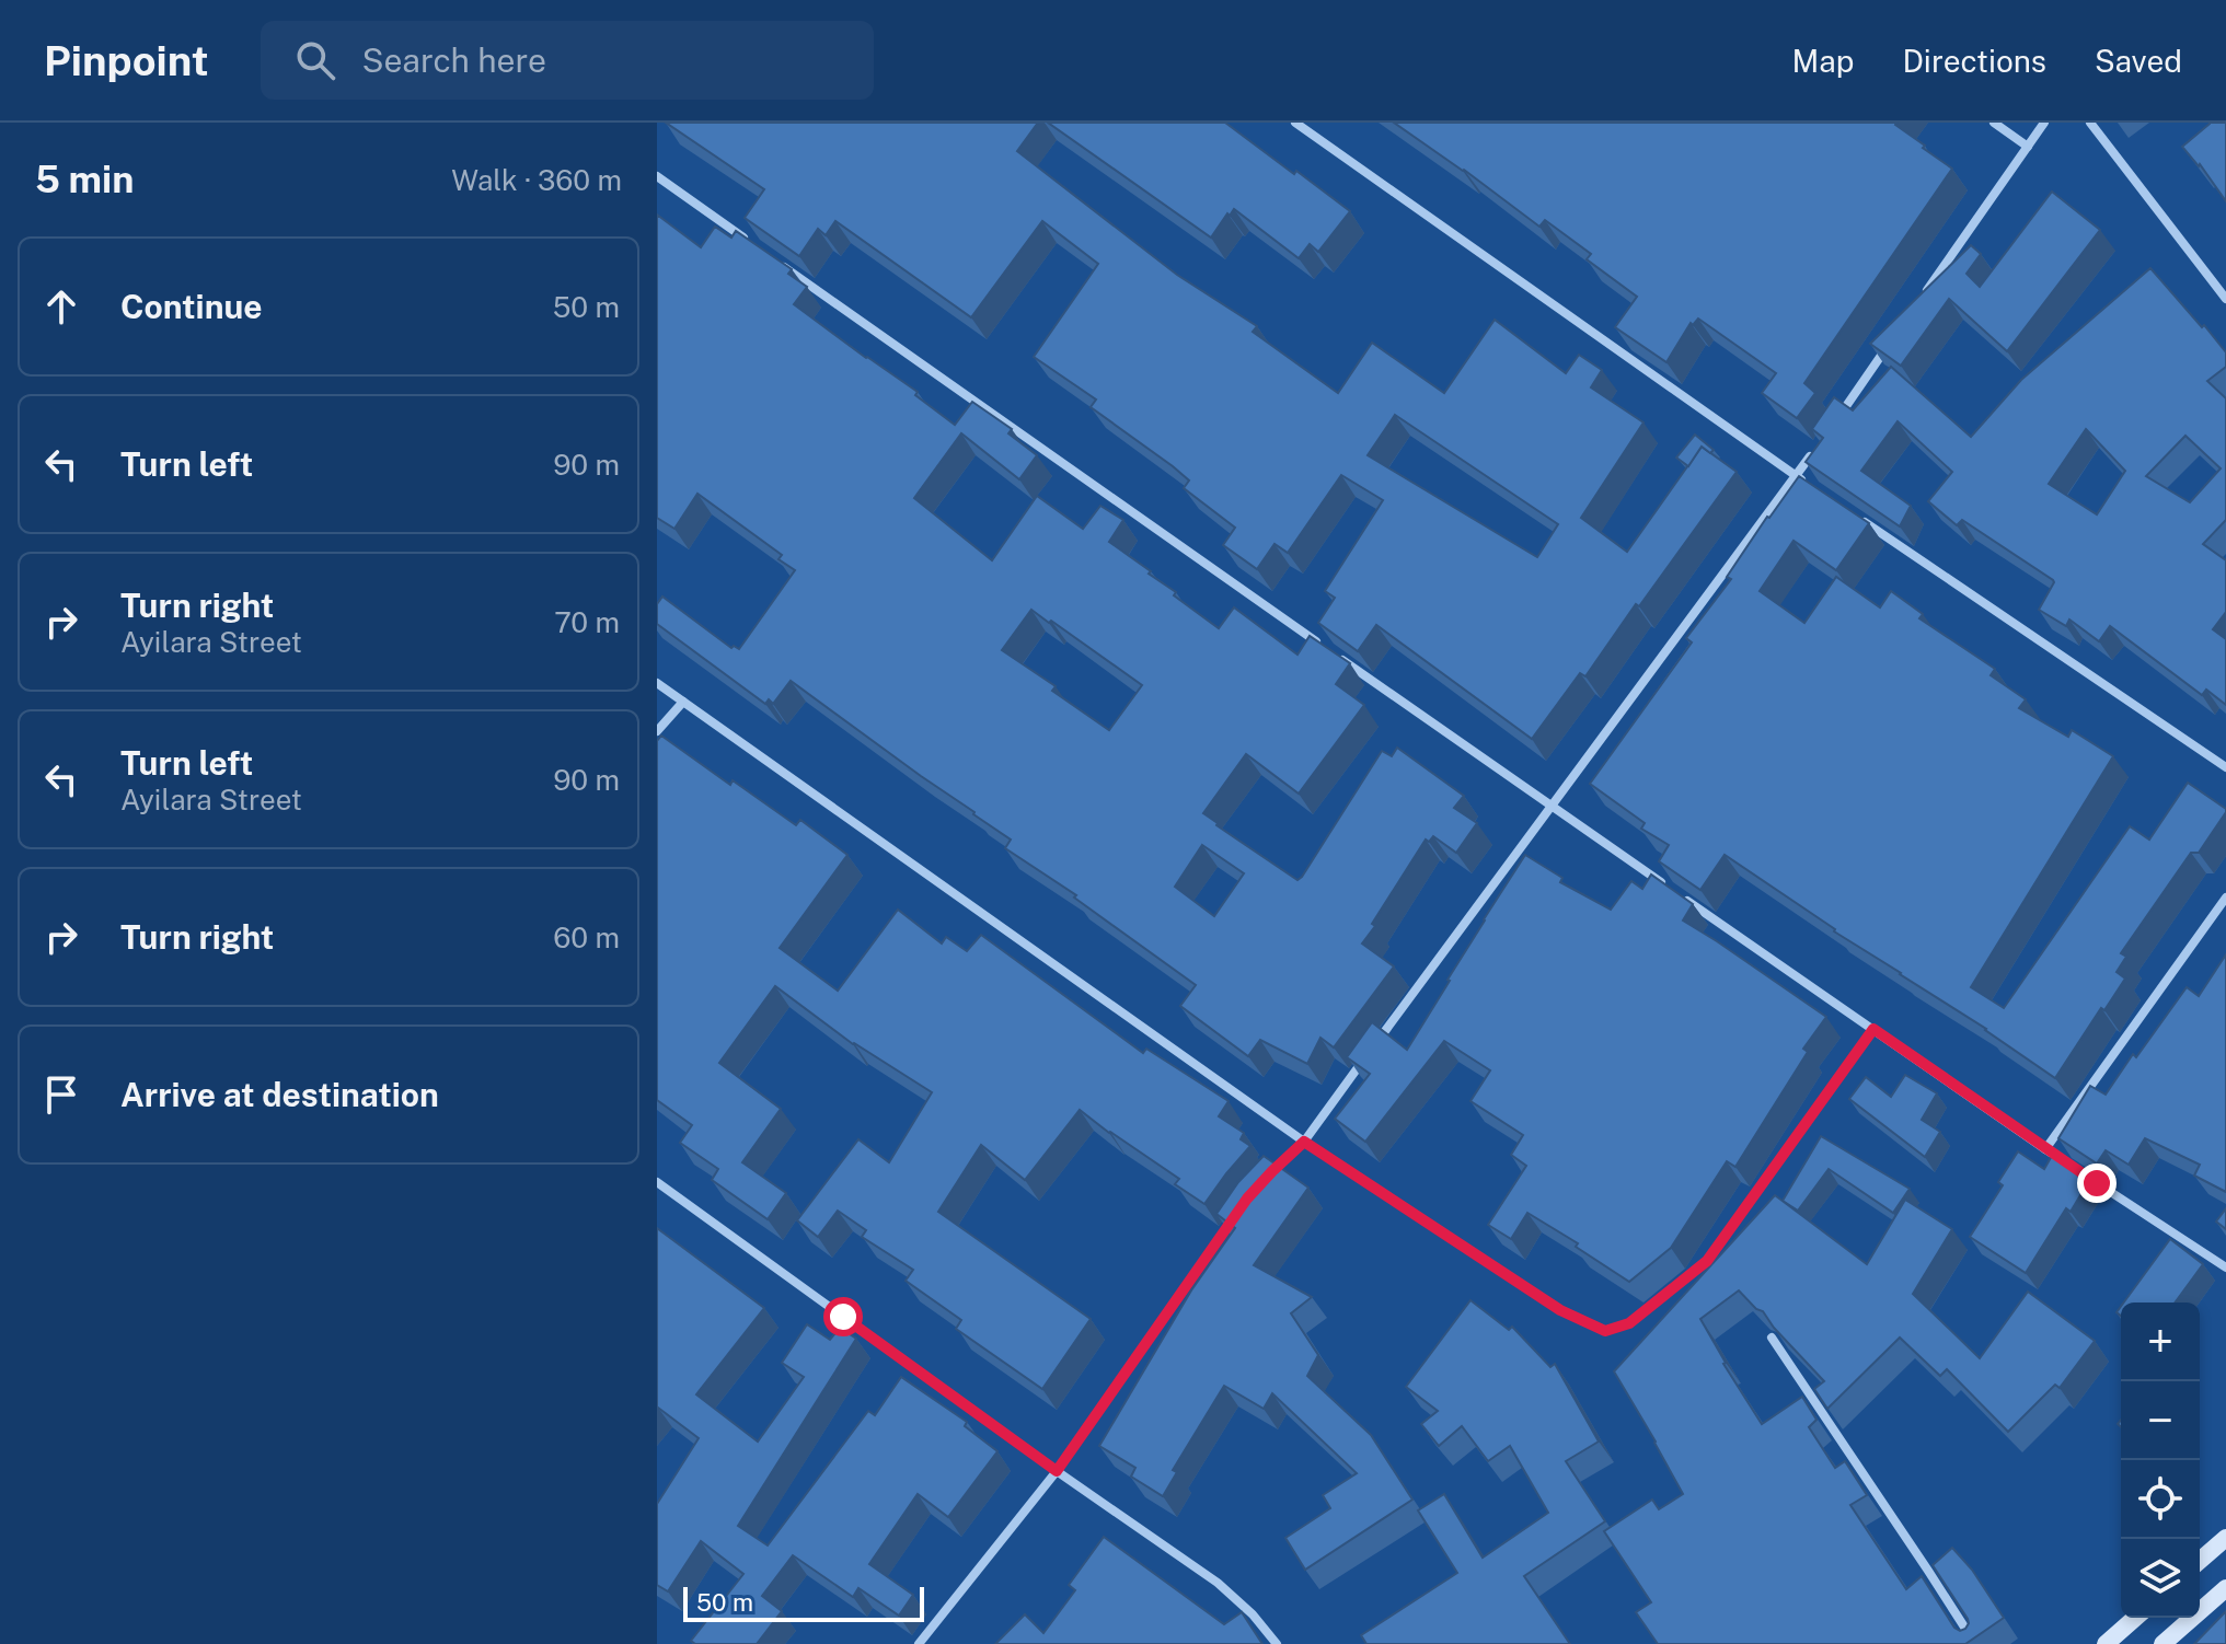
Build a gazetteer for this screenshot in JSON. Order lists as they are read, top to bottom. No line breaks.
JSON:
{"scale_bar":"50 m","page":{"header":"Pinpoint","search":"Search here","nav":["Map","Directions","Saved"],"heading":["5 min","Walk · 360 m"],"list":[["Continue","50 m"],["Turn left","90 m"],["Turn right","Ayilara Street","70 m"],["Turn left","Ayilara Street","90 m"],["Turn right","60 m"],"Arrive at destination"],"map_buttons":["+","−"],"scale":"50 m"}}
